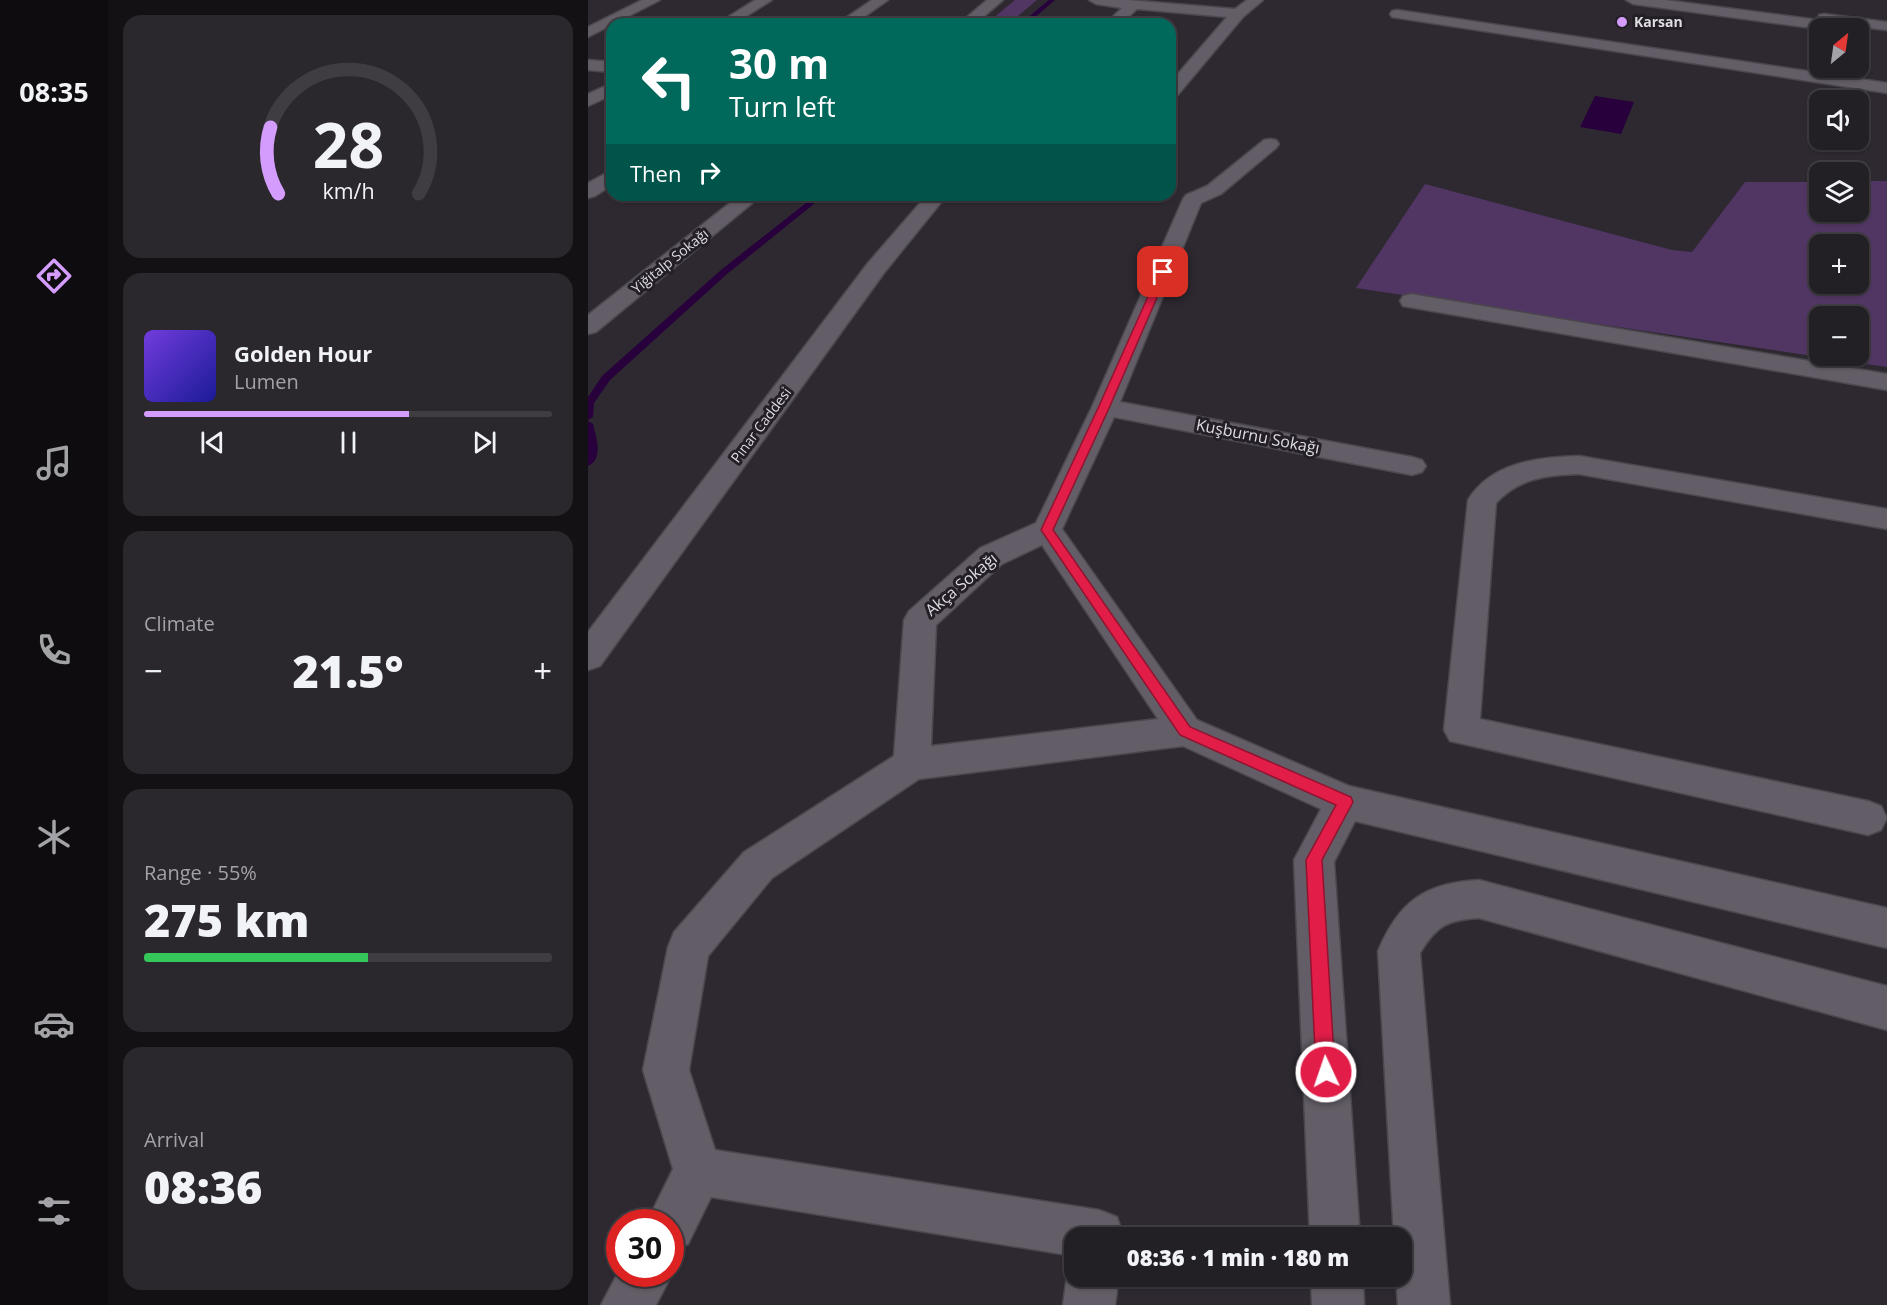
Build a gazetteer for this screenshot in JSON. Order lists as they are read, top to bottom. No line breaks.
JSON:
{"streets":{"street":["Yiğitalp Sokağı","Pınar Caddesi","Kuşburnu Sokağı","Akça Sokağı"]},"places":["Karsan"],"north":"top right","page":{"tabs":"08:35","map_buttons":["+","−"],"turn":["30 m","Turn left"],"then":"Then","song":["Golden Hour","Lumen"],"tile":["Climate",["Range · 55%","275 km"],["Arrival","08:36"]],"heat":["−","21.5°","+"],"limit":"30","trip":"08:36 · 1 min · 180 m","gauge":["28","km/h"]}}
